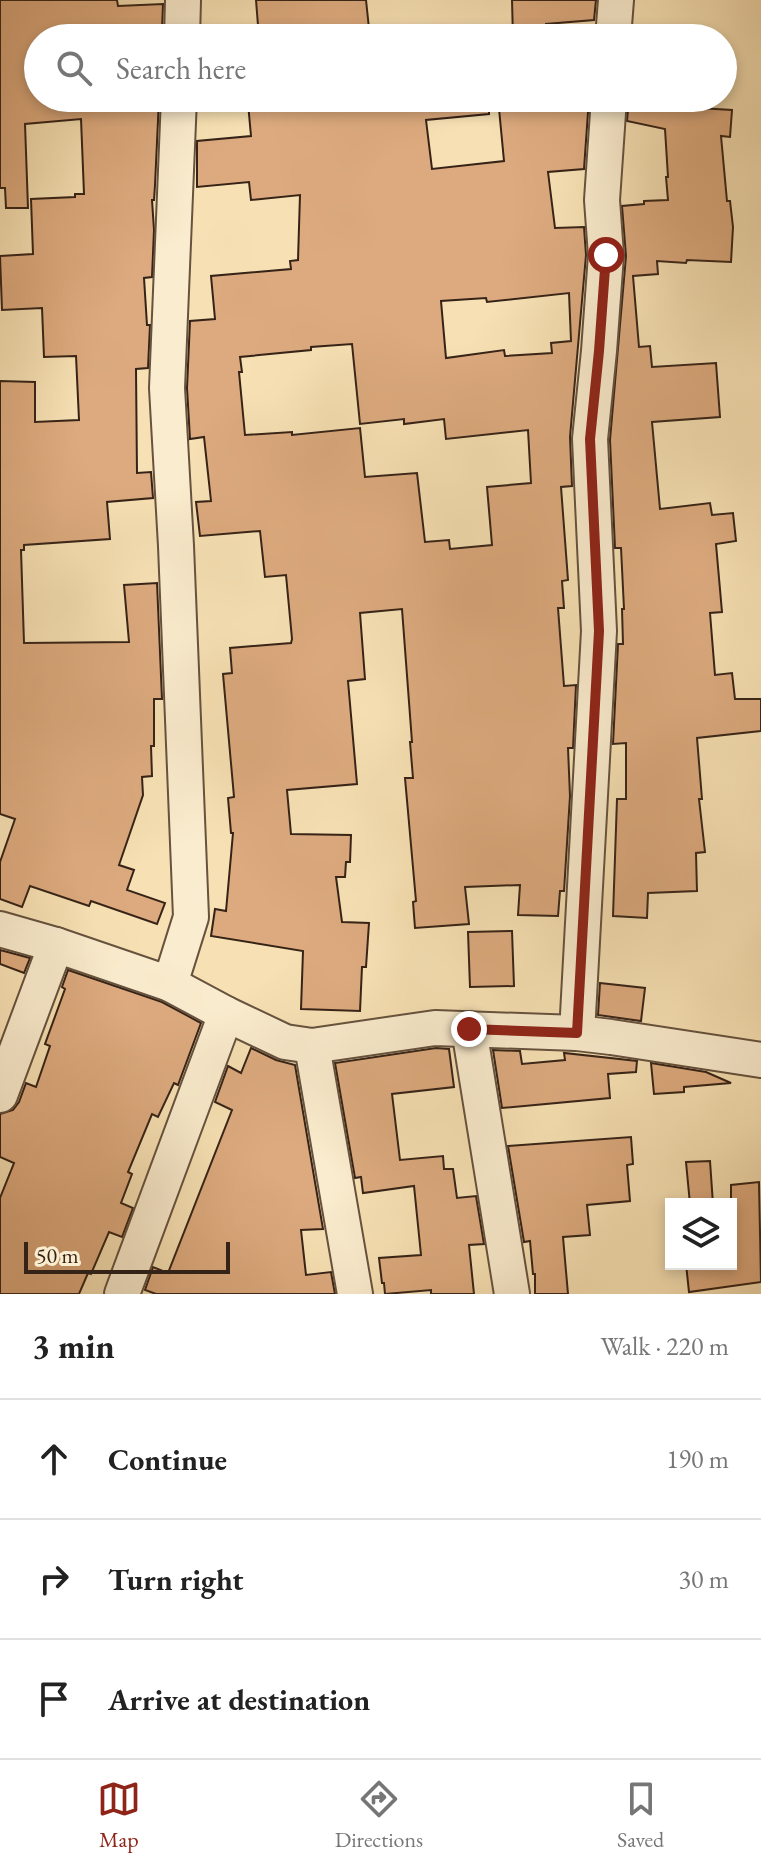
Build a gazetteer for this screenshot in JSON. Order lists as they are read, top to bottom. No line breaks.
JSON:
{"scale_bar":"50 m","page":{"search":"Search here","scale":"50 m","heading":["3 min","Walk · 220 m"],"list":[["Continue","190 m"],["Turn right","30 m"],"Arrive at destination"],"nav":["Map","Directions","Saved"]}}
